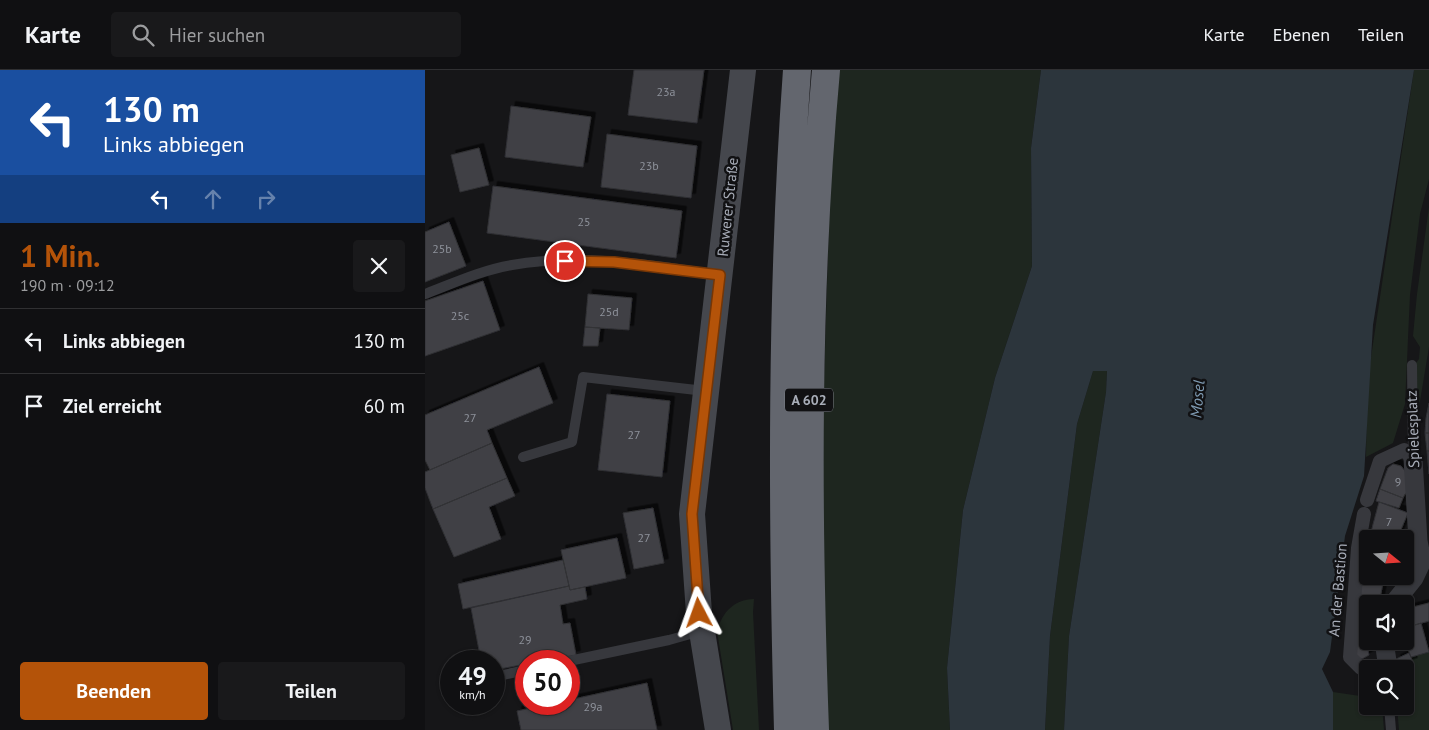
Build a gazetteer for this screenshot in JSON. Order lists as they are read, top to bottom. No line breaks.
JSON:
{"streets":{"highway":["A 602"],"main road":["Ruwerer Straße"],"street":["Spielesplatz","An der Bastion"]},"water":["Mosel"],"house_numbers":["23a","23b","25","25b","25d","25c","27","27","9","7","27","29","29a"],"north":"right","page":{"header":"Karte","search":"Hier suchen","nav":["Karte","Ebenen","Teilen"],"turn":["130 m","Links abbiegen"],"heading":["1 Min.","190 m · 09:12"],"list":[{"name":"Links abbiegen","value":"130 m"},{"name":"Ziel erreicht","value":"60 m"}],"speed":"49 km/h","limit":"50","buttons":["Beenden","Teilen"]}}
